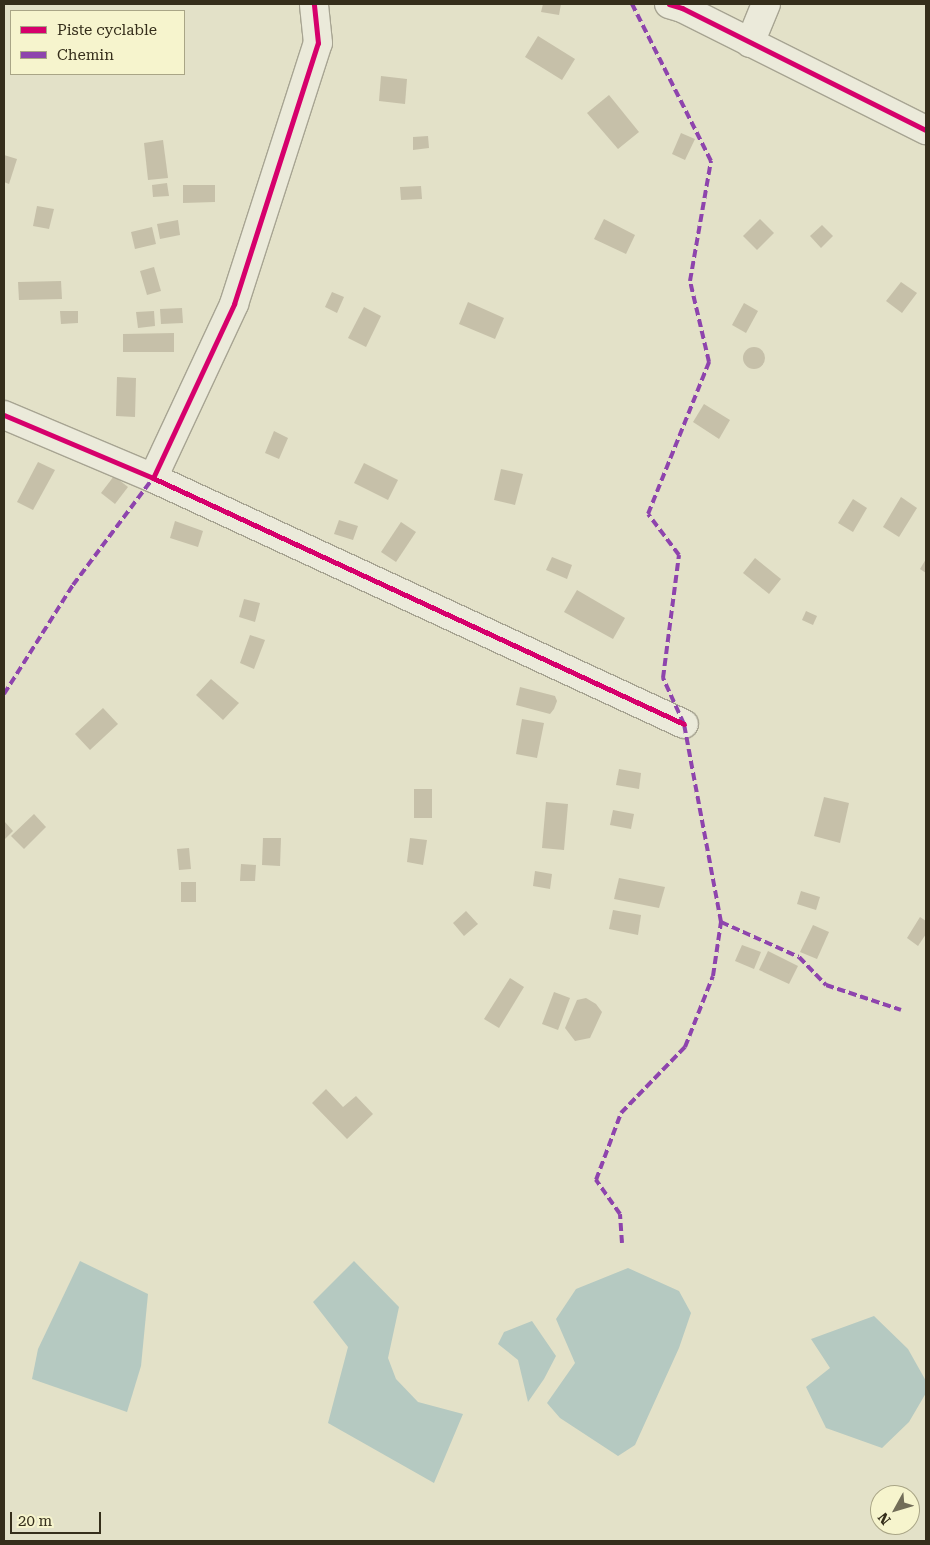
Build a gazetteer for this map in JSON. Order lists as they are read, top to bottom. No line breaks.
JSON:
{"legend":["Piste cyclable","Chemin"],"scale_bar":"20 m","north":"bottom left"}
